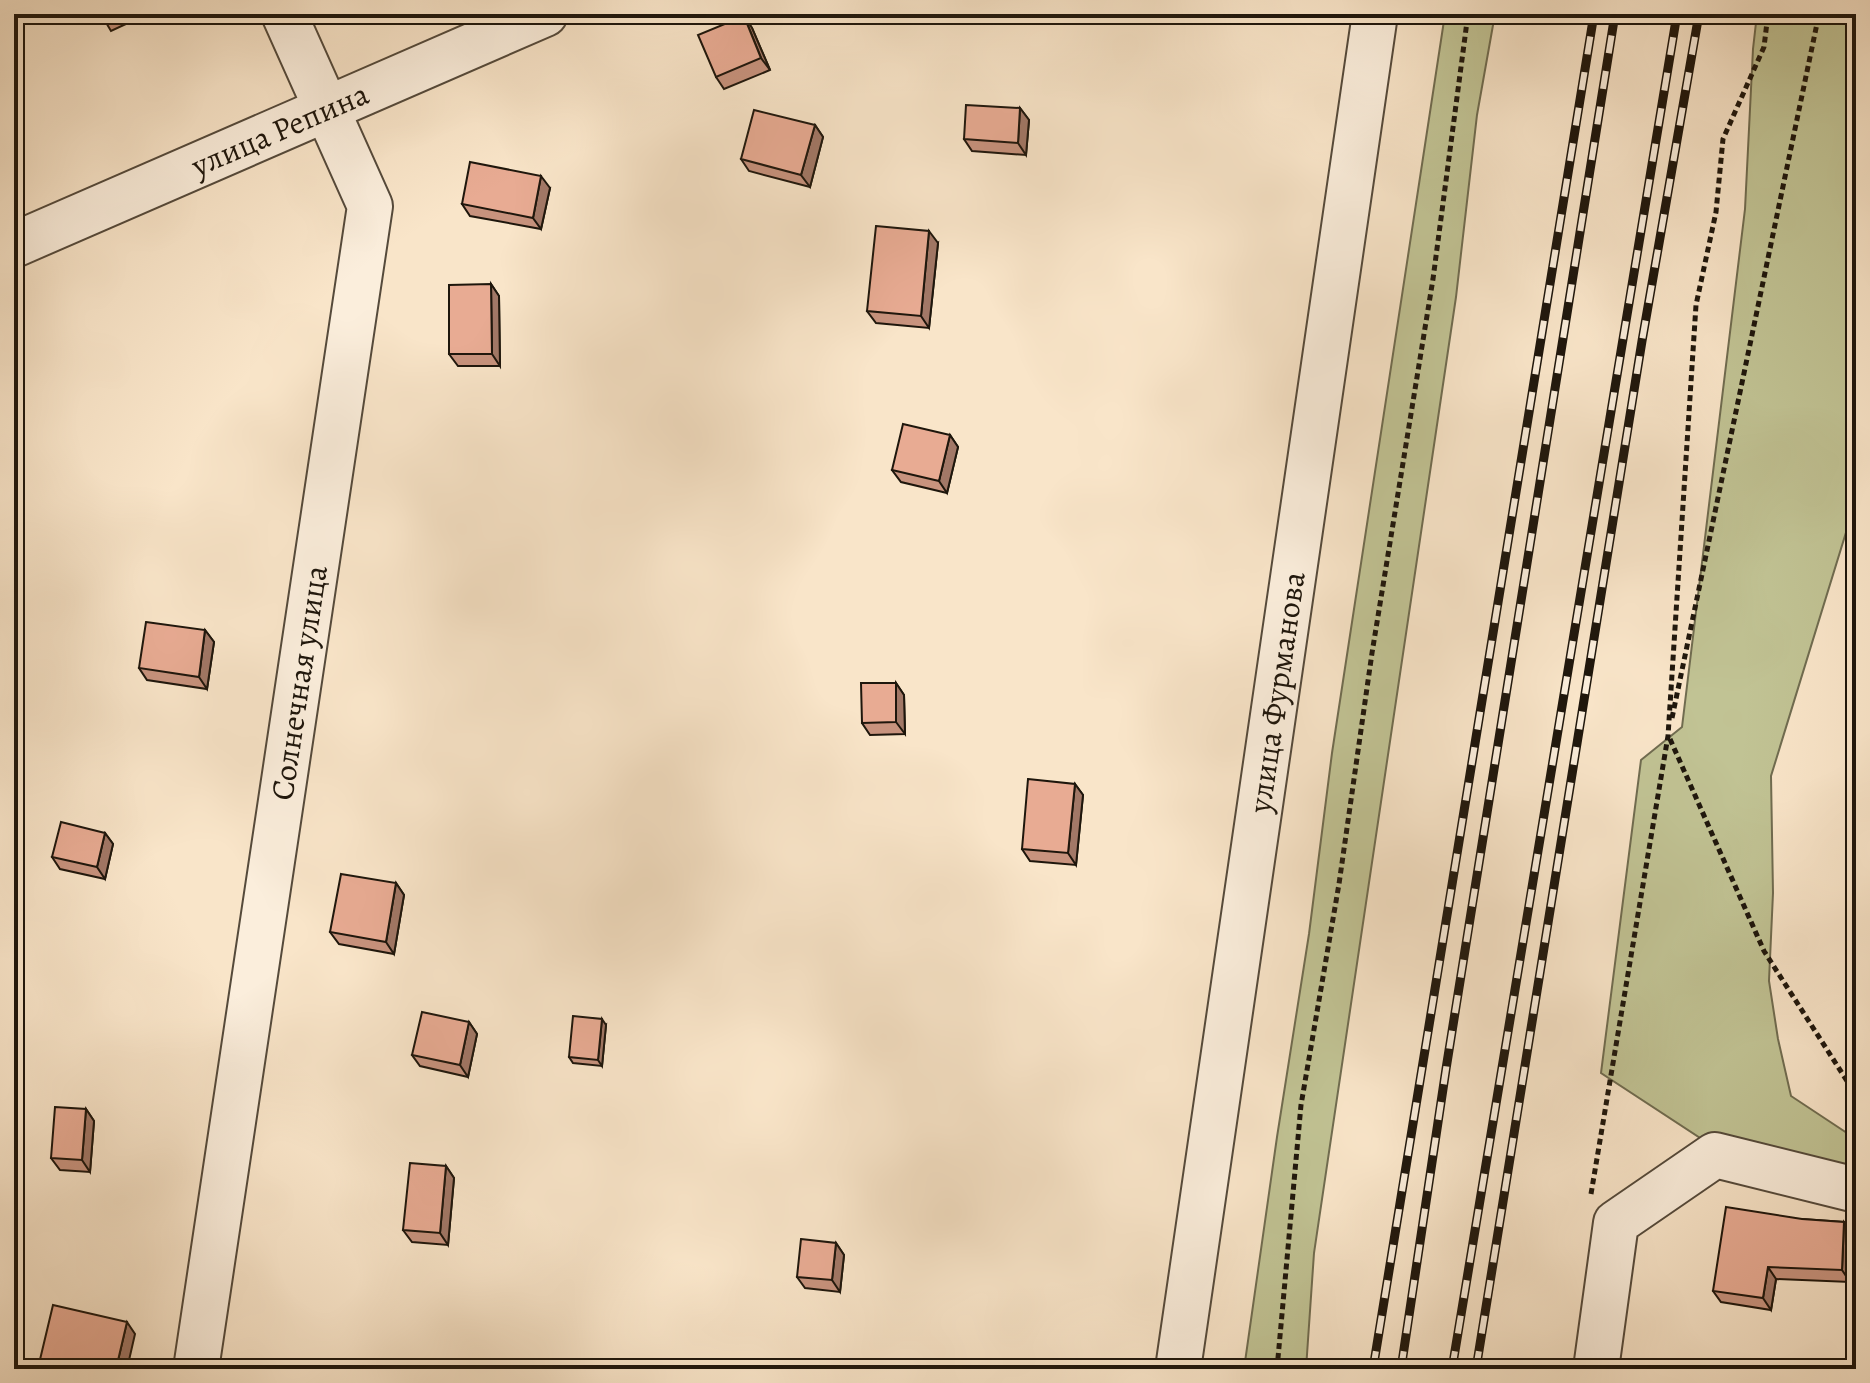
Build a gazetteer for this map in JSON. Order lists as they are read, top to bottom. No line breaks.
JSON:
{"streets":{"street":["улица Репина","Солнечная улица","улица Фурманова"]},"crossings":[["улица Репина","Солнечная улица"]]}
